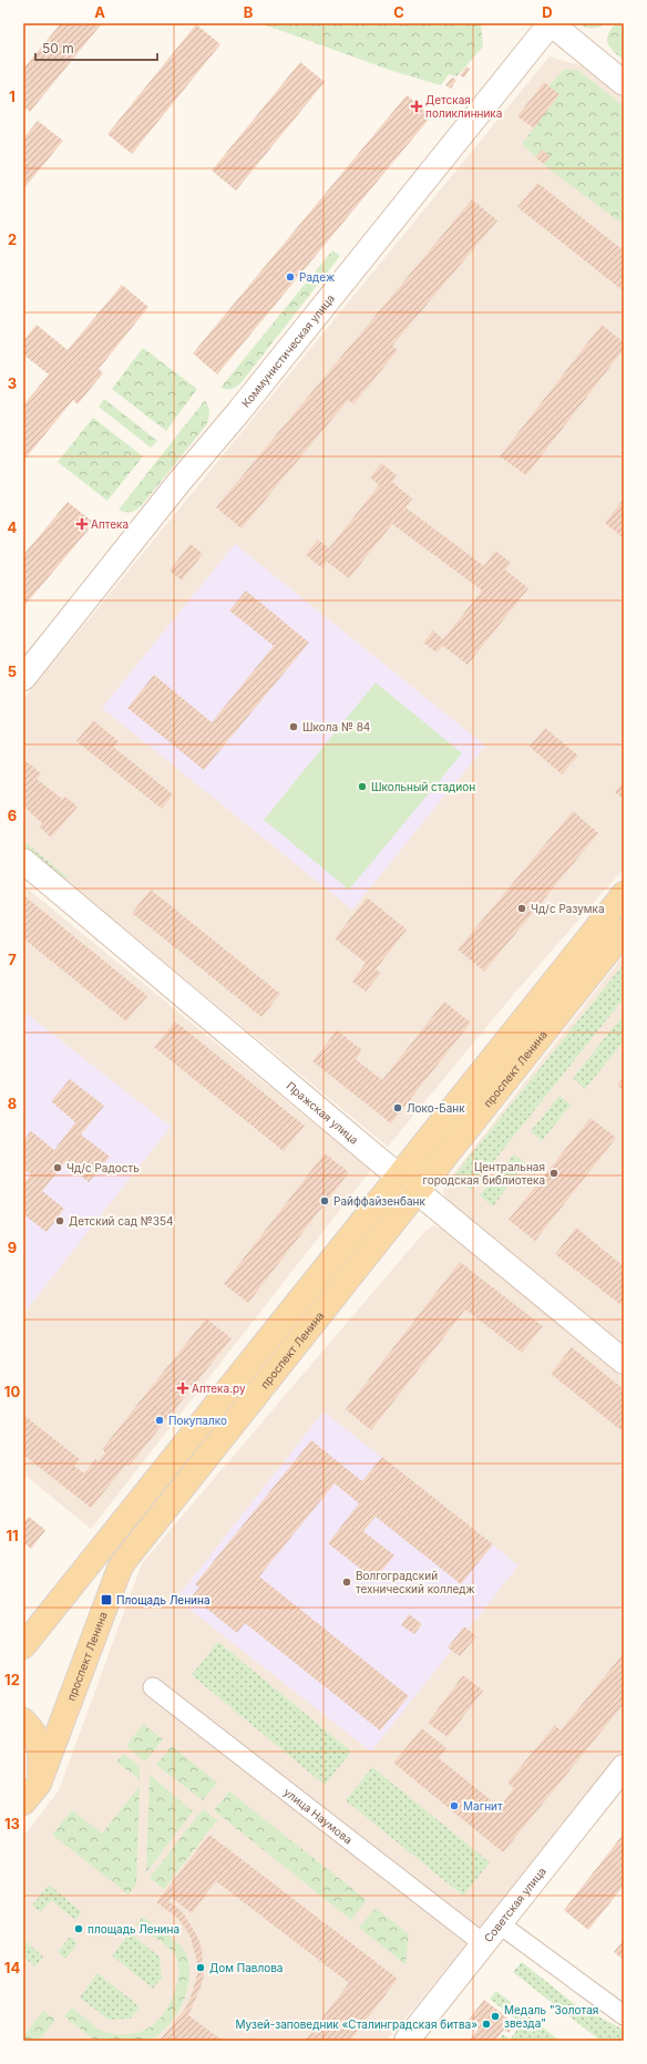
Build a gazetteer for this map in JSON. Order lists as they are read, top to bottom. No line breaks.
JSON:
{"streets":{"main road":["проспект Ленина"],"street":["Коммунистическая улица","Пражская улица","улица Наумова","Советская улица"]},"crossings":[["проспект Ленина","Пражская улица"],["улица Наумова","Советская улица"]],"places":{"health":["Детская поликлинника","Аптека","Аптека.ру"],"other":["Радеж","Школа № 84","Школьный стадион","Чд/с Разумка","Локо-Банк","Чд/с Радость","Центральная городская библиотека","Райффайзенбанк","Детский сад №354","Покупалко","Волгоградский технический колледж","Магнит","площадь Ленина","Дом Павлова","Медаль \"Золотая звезда\"","Музей-заповедник «Сталинградская битва»"],"transit":["Площадь Ленина"]},"scale_bar":"50 m","grid":{"columns":["A","B","C","D"],"rows":["1","2","3","4","5","6","7","8","9","10","11","12","13","14"]}}
